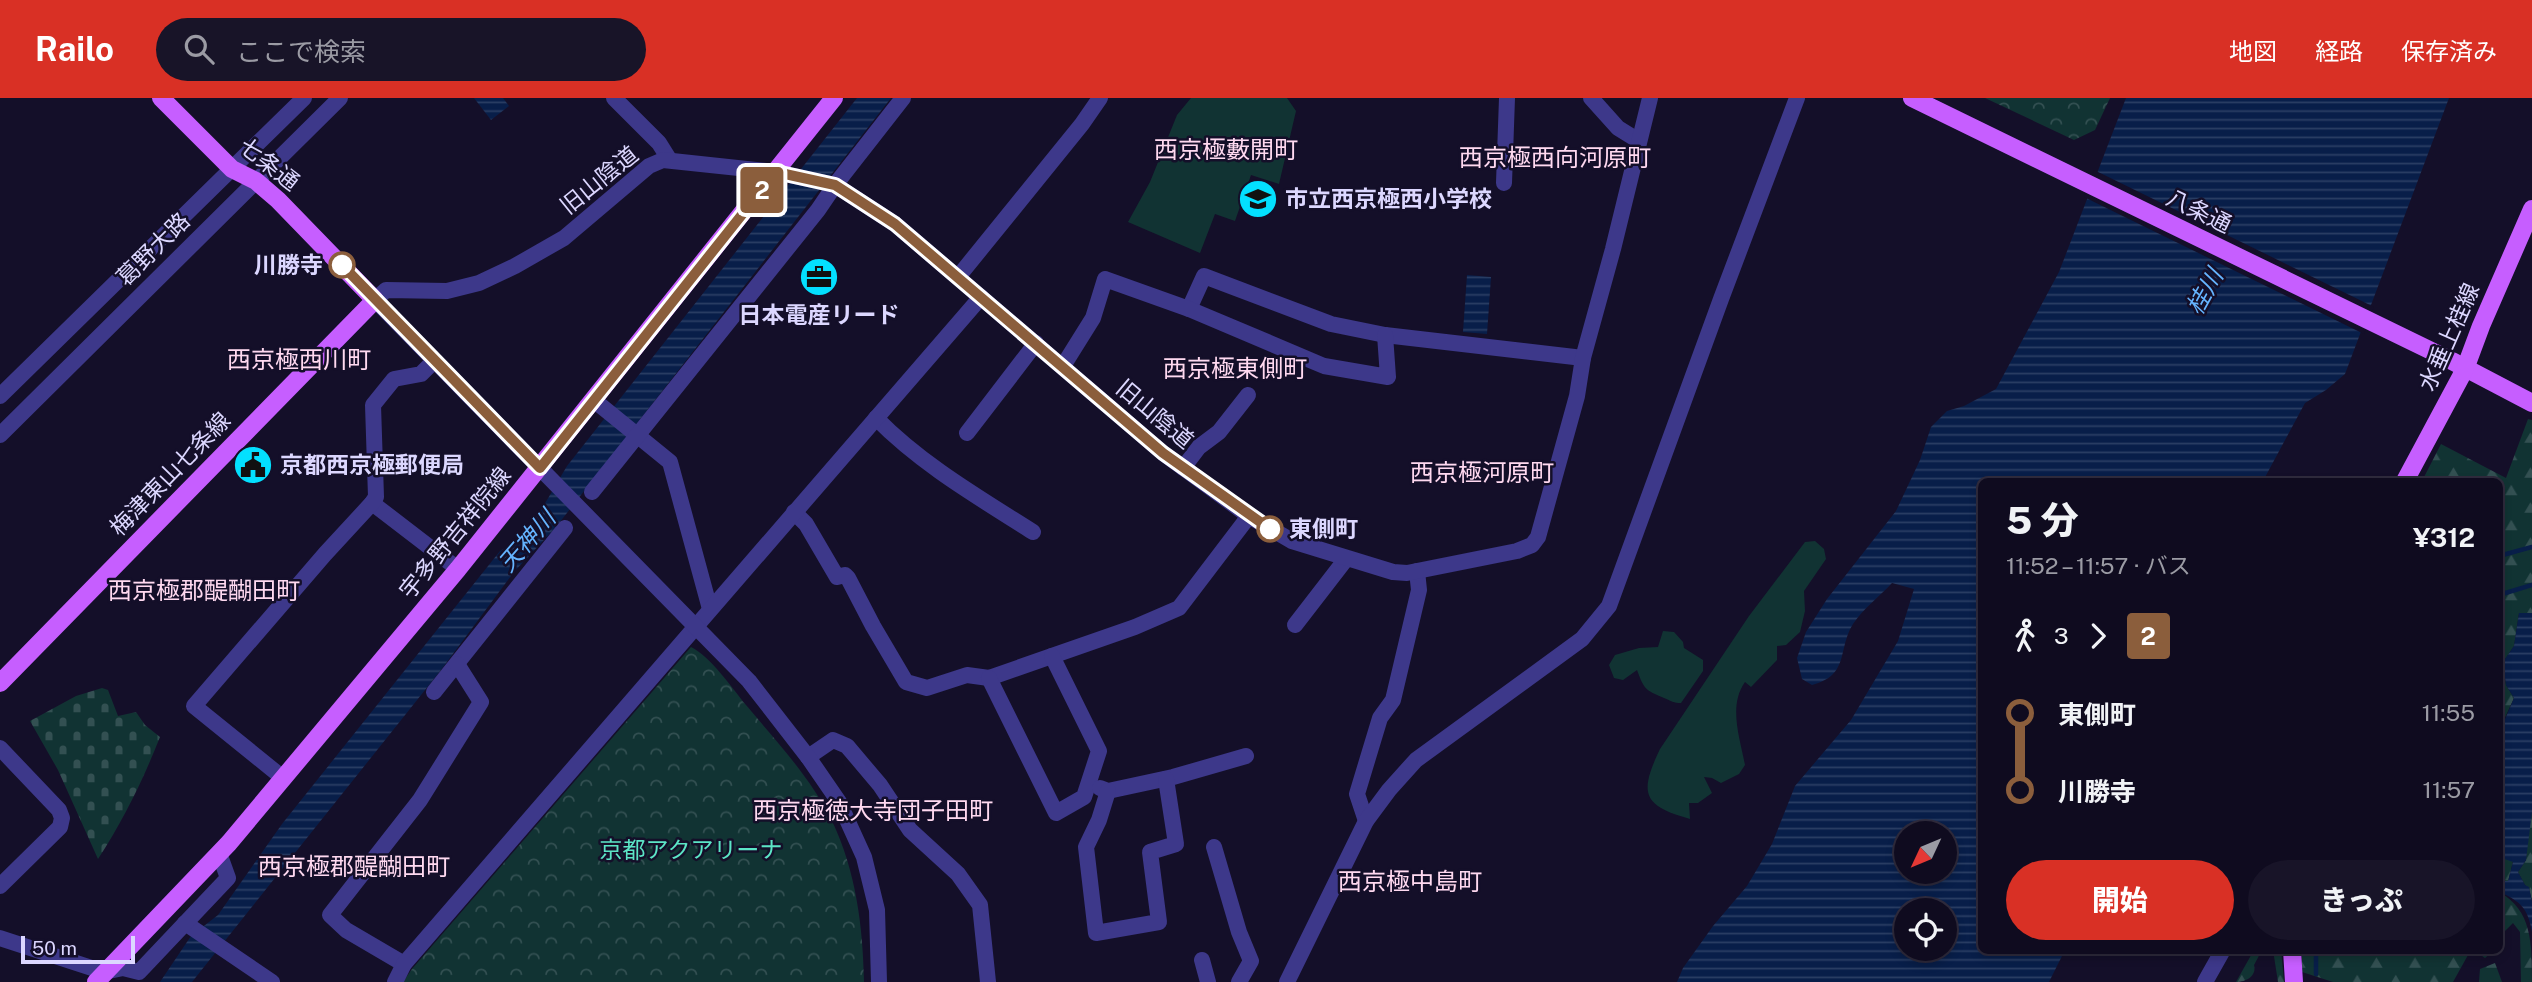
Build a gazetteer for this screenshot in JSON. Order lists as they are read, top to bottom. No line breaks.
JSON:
{"streets":{"main road":["七条通","八条通","水垂上桂線","梅津東山七条線","宇多野吉祥院線"],"street":["旧山陰道","葛野大路"]},"crossings":[["七条通","旧山陰道"],["七条通","葛野大路"],["七条通","梅津東山七条線"],["旧山陰道","梅津東山七条線"],["旧山陰道","宇多野吉祥院線"],["八条通","水垂上桂線"]],"districts":["西京極藪開町","西京極西向河原町","西京極西川町","西京極東側町","西京極河原町","西京極郡醍醐田町","西京極徳大寺団子田町","西京極郡醍醐田町","西京極中島町"],"water":["桂川","天神川"],"parks":["京都アクアリーナ"],"places":{"school or university":["市立西京極西小学校"],"other":["川勝寺","東側町"],"office":["日本電産リード"],"public building":["京都西京極郵便局"]},"lines":["bus line 2"],"scale_bar":"50 m","north":"bottom left","page":{"header":"Railo","search":"ここで検索","nav":["地図","経路","保存済み"],"on_map":"2","heading":["5 分","11:52 – 11:57 · バス","¥312"],"legs":["3","2"],"list":[{"name":"東側町","value":"11:55"},{"name":"川勝寺","value":"11:57"}],"buttons":["開始","きっぷ"],"scale":"50 m"}}
